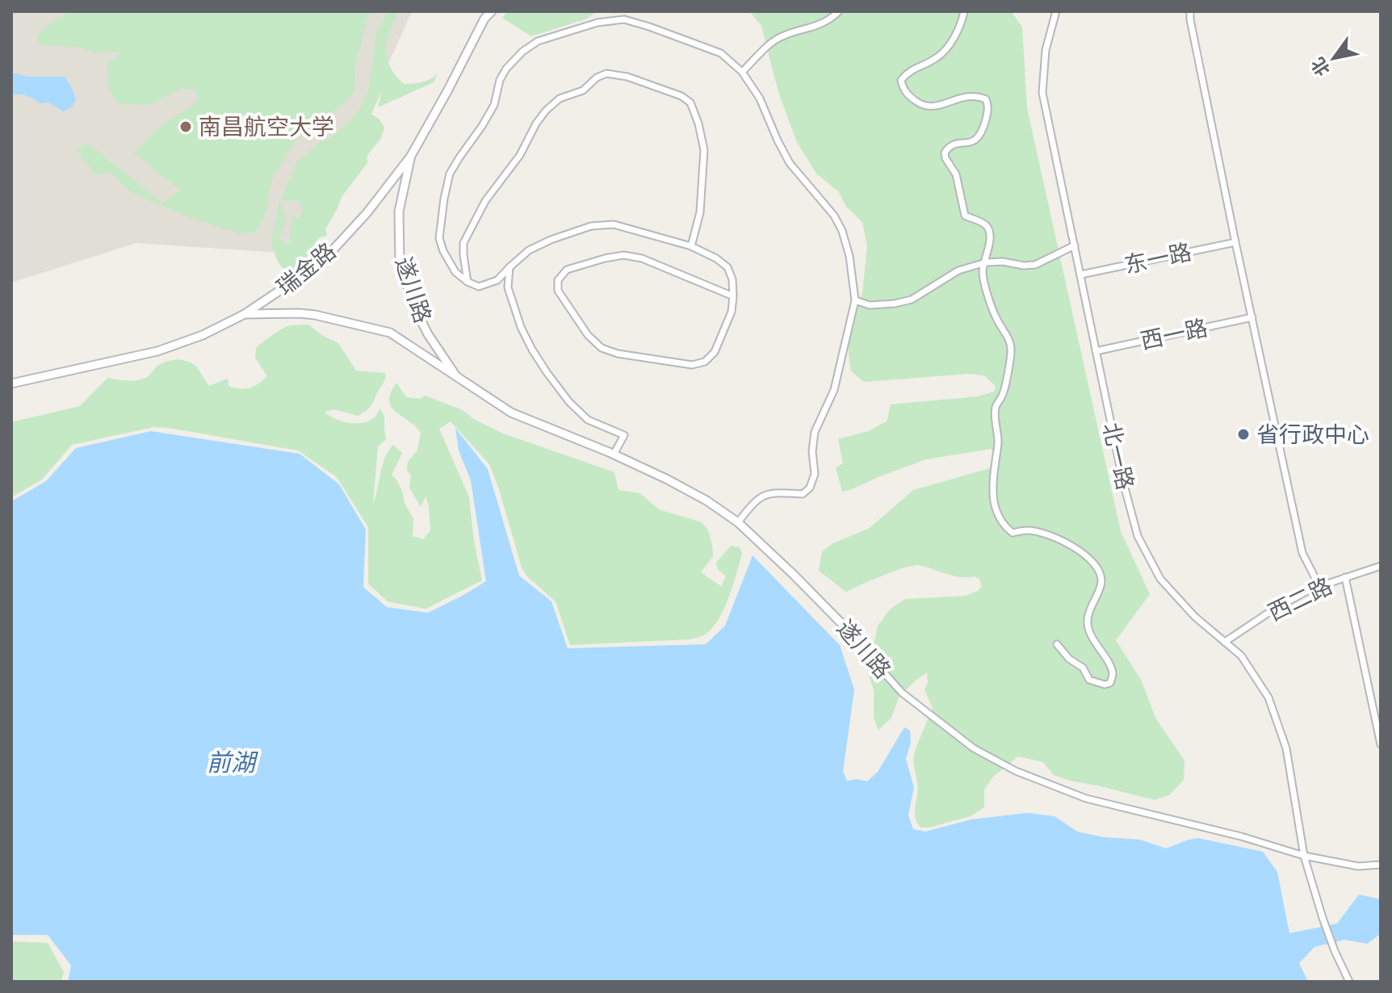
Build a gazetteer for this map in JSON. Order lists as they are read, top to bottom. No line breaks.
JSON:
{"streets":{"street":["东一路","瑞金路","遂川路","西一路","北一路","西二路"]},"crossings":[["东一路","北一路"],["瑞金路","遂川路"],["遂川路","北一路"],["西一路","北一路"],["北一路","西二路"]],"water":["前湖"],"places":["南昌航空大学","省行政中心"],"north":"bottom left"}
